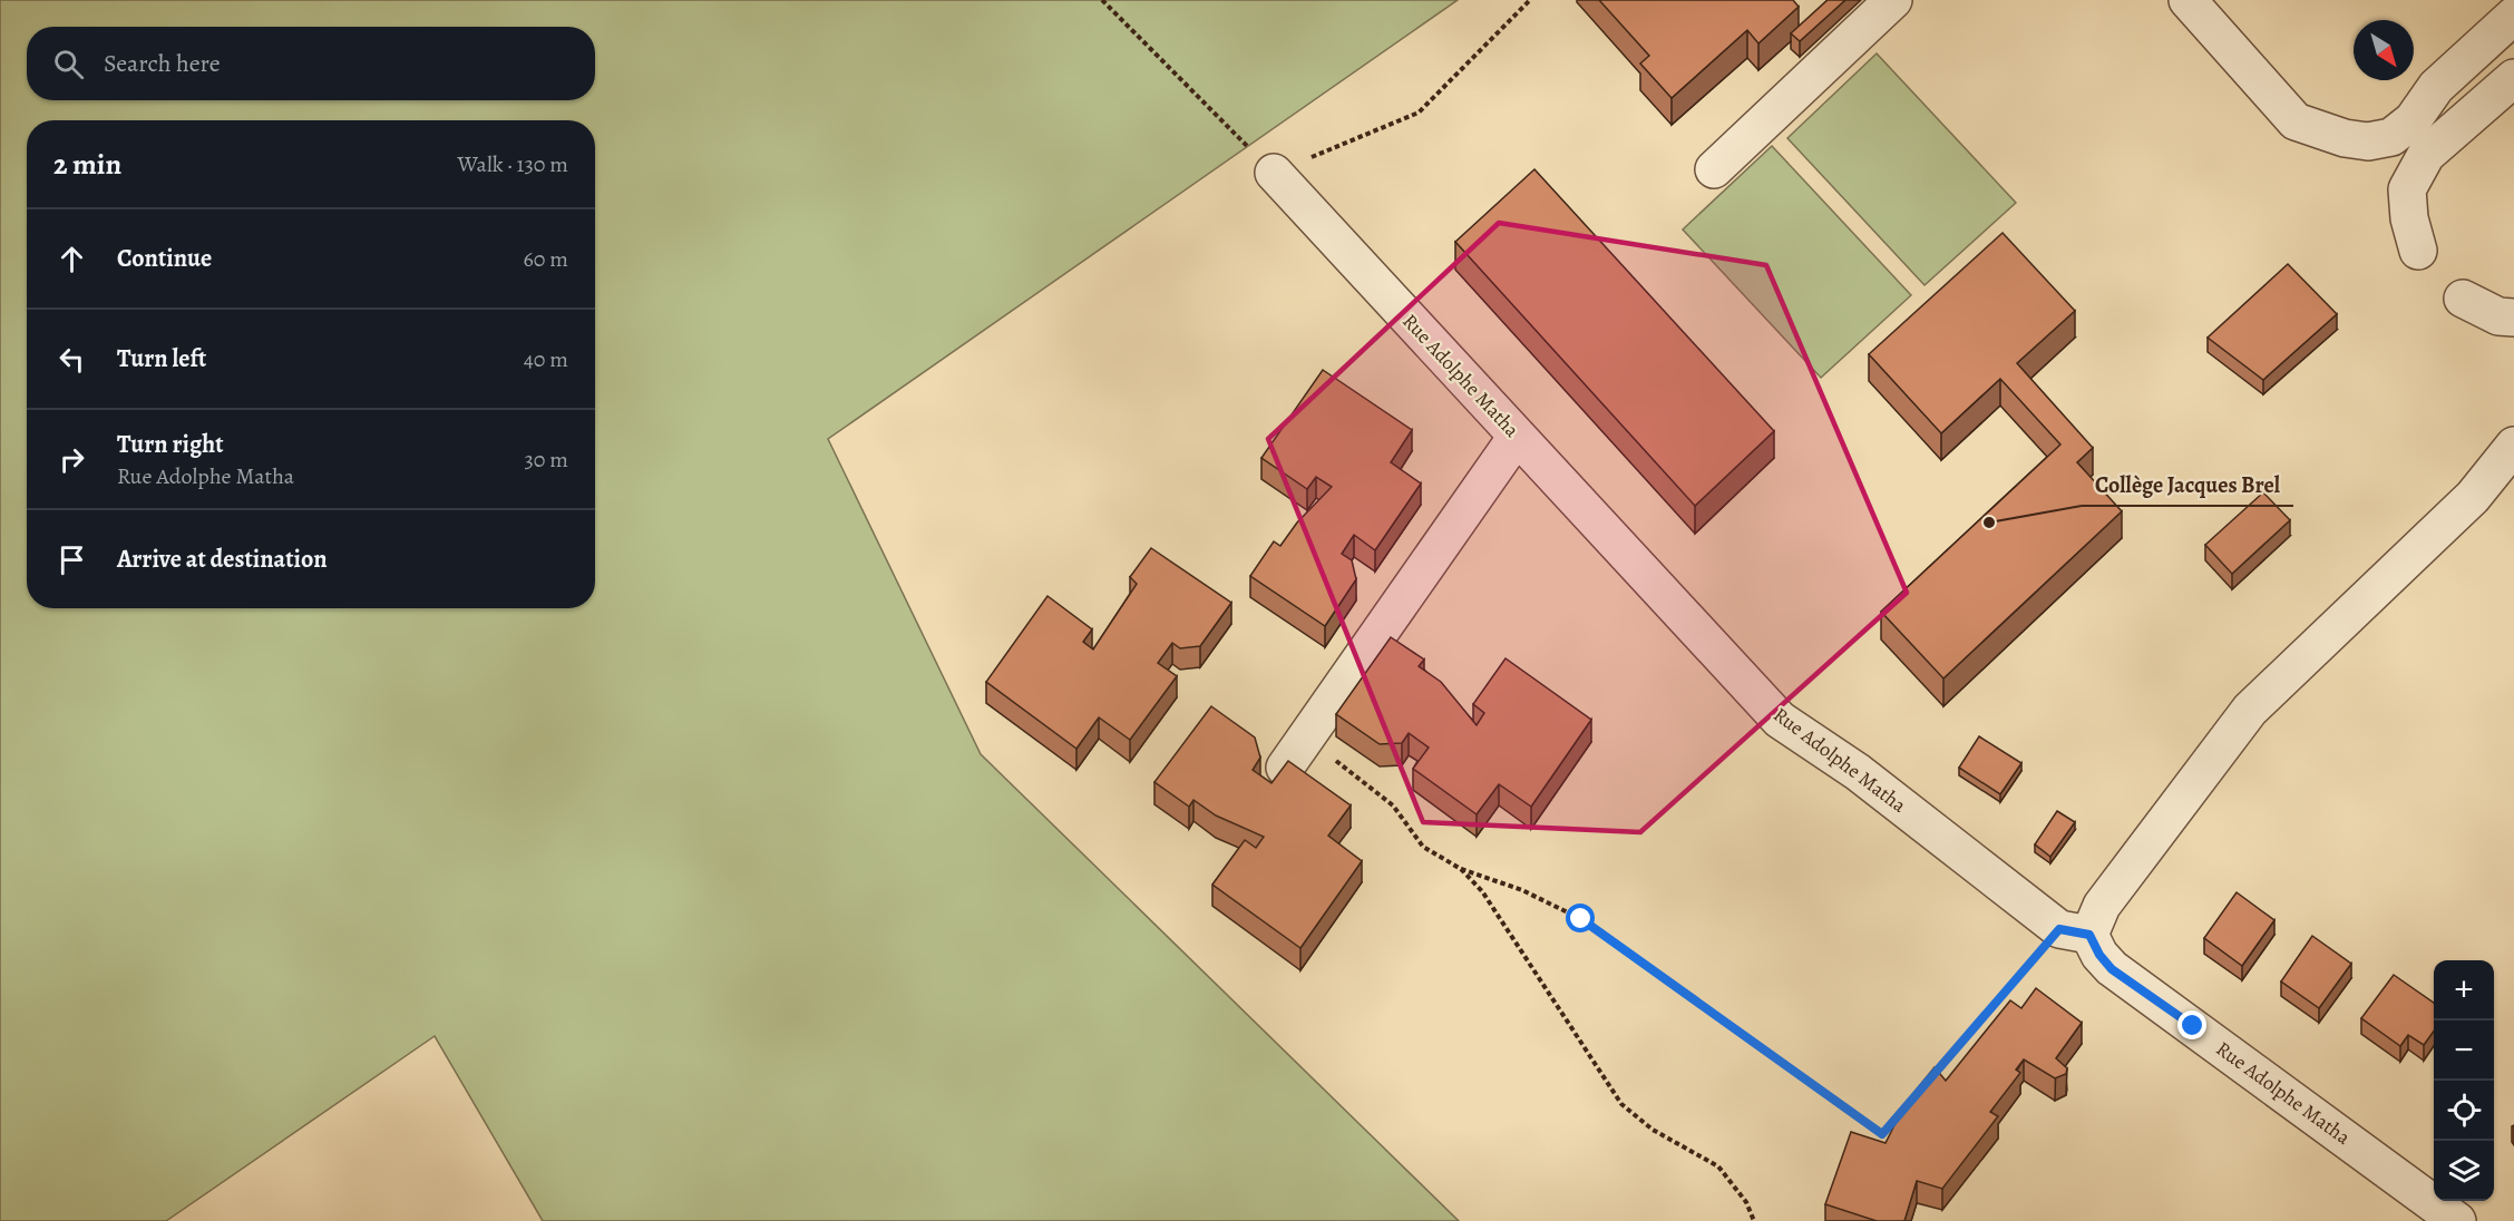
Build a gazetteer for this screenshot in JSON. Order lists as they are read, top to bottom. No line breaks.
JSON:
{"streets":{"street":["Rue Adolphe Matha"]},"places":["Collège Jacques Brel"],"north":"bottom right","page":{"search":"Search here","heading":["2 min","Walk · 130 m"],"list":[["Continue","60 m"],["Turn left","40 m"],["Turn right","Rue Adolphe Matha","30 m"],"Arrive at destination"],"map_buttons":["+","−"]}}
